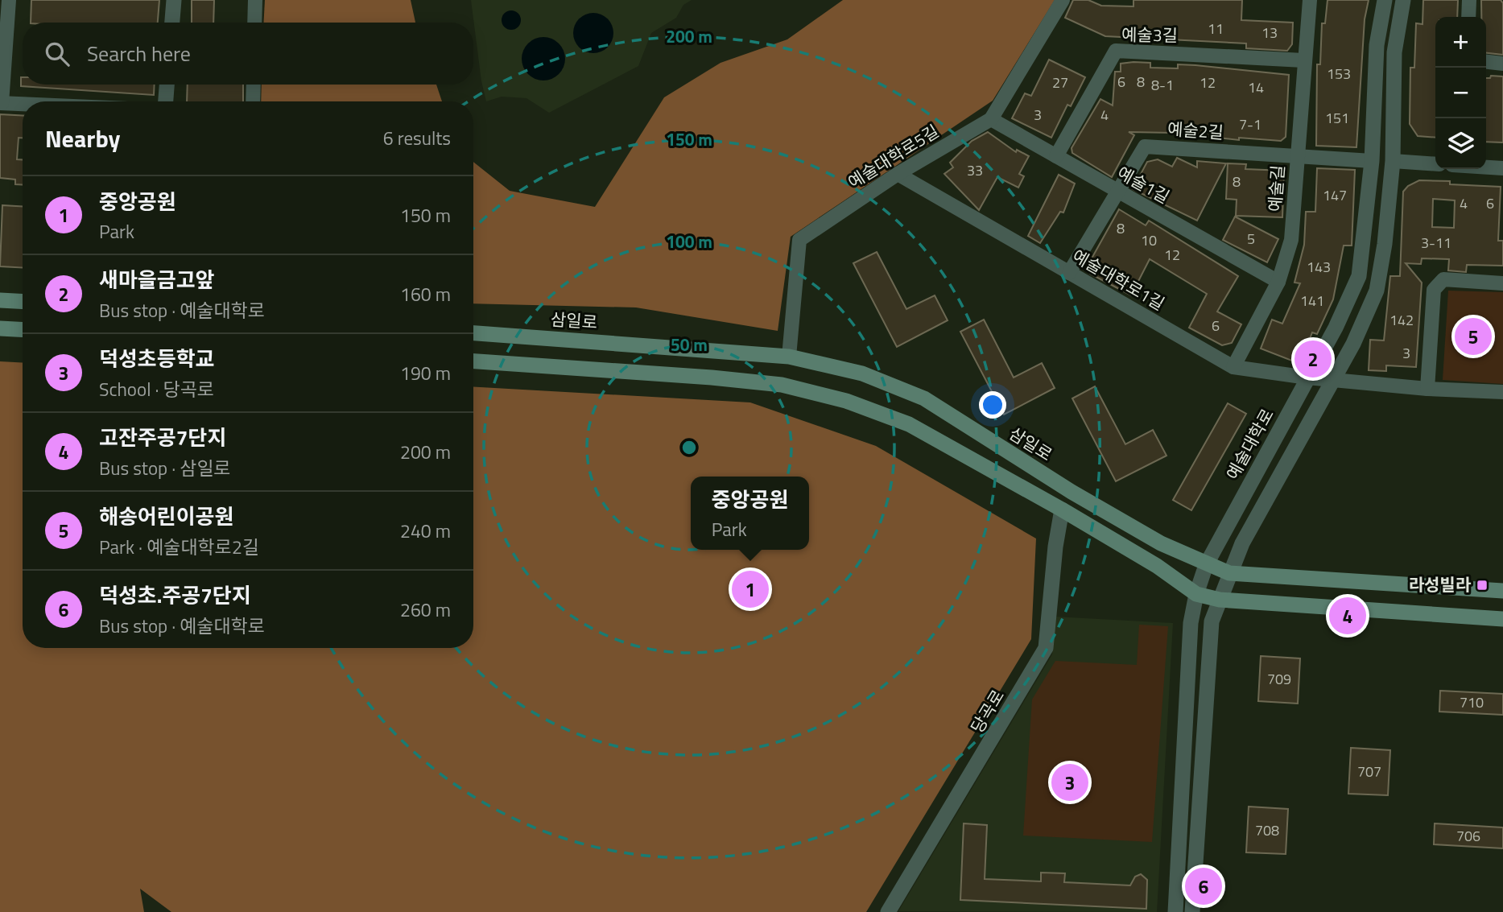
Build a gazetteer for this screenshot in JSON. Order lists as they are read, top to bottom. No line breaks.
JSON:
{"streets":{"main road":["삼일로"],"street":["예술3길","예술2길","예술대학로5길","예술1길","예술길","예술대학로1길","예술대학로","당곡로"]},"crossings":[["예술3길","예술1길"],["예술3길","예술길"],["예술2길","예술1길"],["예술2길","예술길"],["예술대학로5길","예술1길"],["예술대학로5길","예술대학로1길"],["예술대학로5길","삼일로"],["예술1길","예술길"],["예술길","예술대학로1길"],["예술대학로1길","예술대학로"],["삼일로","예술대학로"]],"places":{"transit":["라성빌라"]},"house_numbers":["11","13","153","6","8","27","12","8-1","14","3","4","151","7-1","33","8","147","4","6","8","5","10","3-11","12","143","141","142","6","3","709","710","707","708","706"],"page":{"map_buttons":["+","−"],"search":"Search here","heading":["Nearby","6 results"],"list":[{"mark":"1","name":"중앙공원","note":"Park","value":"150 m"},{"mark":"2","name":"새마을금고앞","note":"Bus stop · 예술대학로","value":"160 m"},{"mark":"3","name":"덕성초등학교","note":"School · 당곡로","value":"190 m"},{"mark":"4","name":"고잔주공7단지","note":"Bus stop · 삼일로","value":"200 m"},{"mark":"5","name":"해송어린이공원","note":"Park · 예술대학로2길","value":"240 m"},{"mark":"6","name":"덕성초.주공7단지","note":"Bus stop · 예술대학로","value":"260 m"}],"pins":["5","2","1","4","3","6"],"popup":["중앙공원","Park"]},"rings":["200 m","150 m","100 m","50 m"]}
